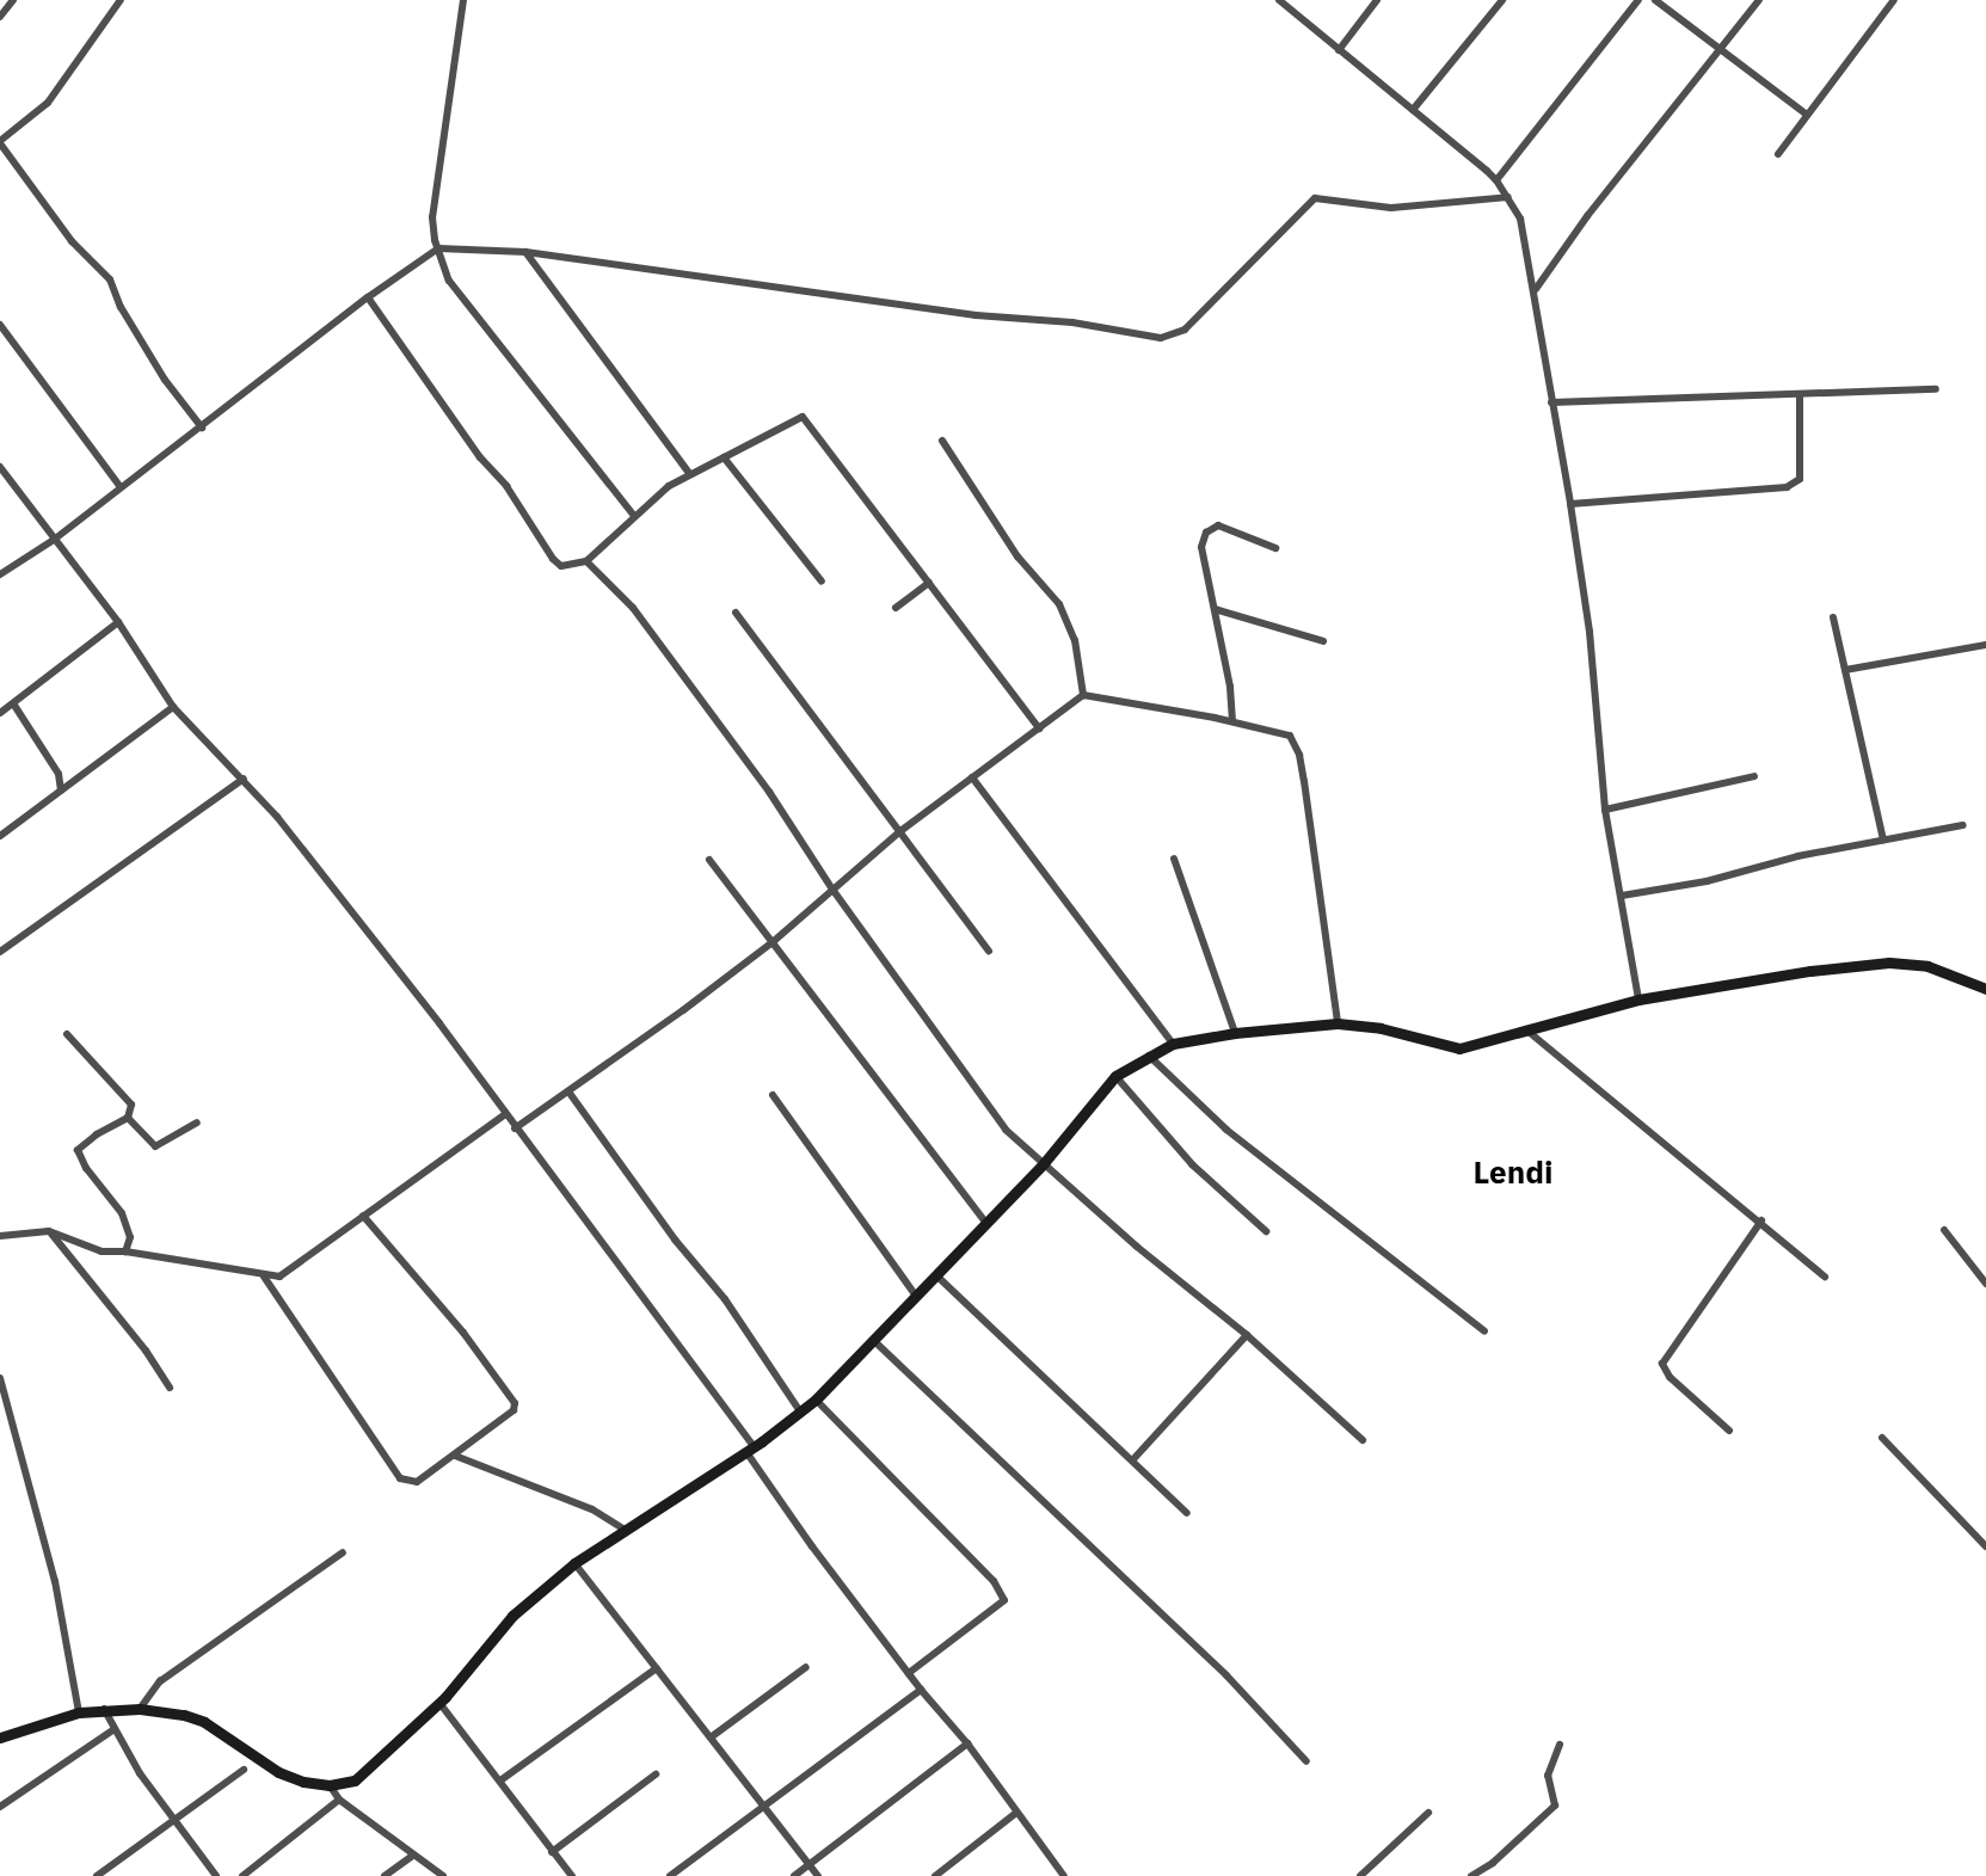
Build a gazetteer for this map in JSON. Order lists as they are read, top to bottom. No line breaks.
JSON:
{"districts":["Lendi"]}
